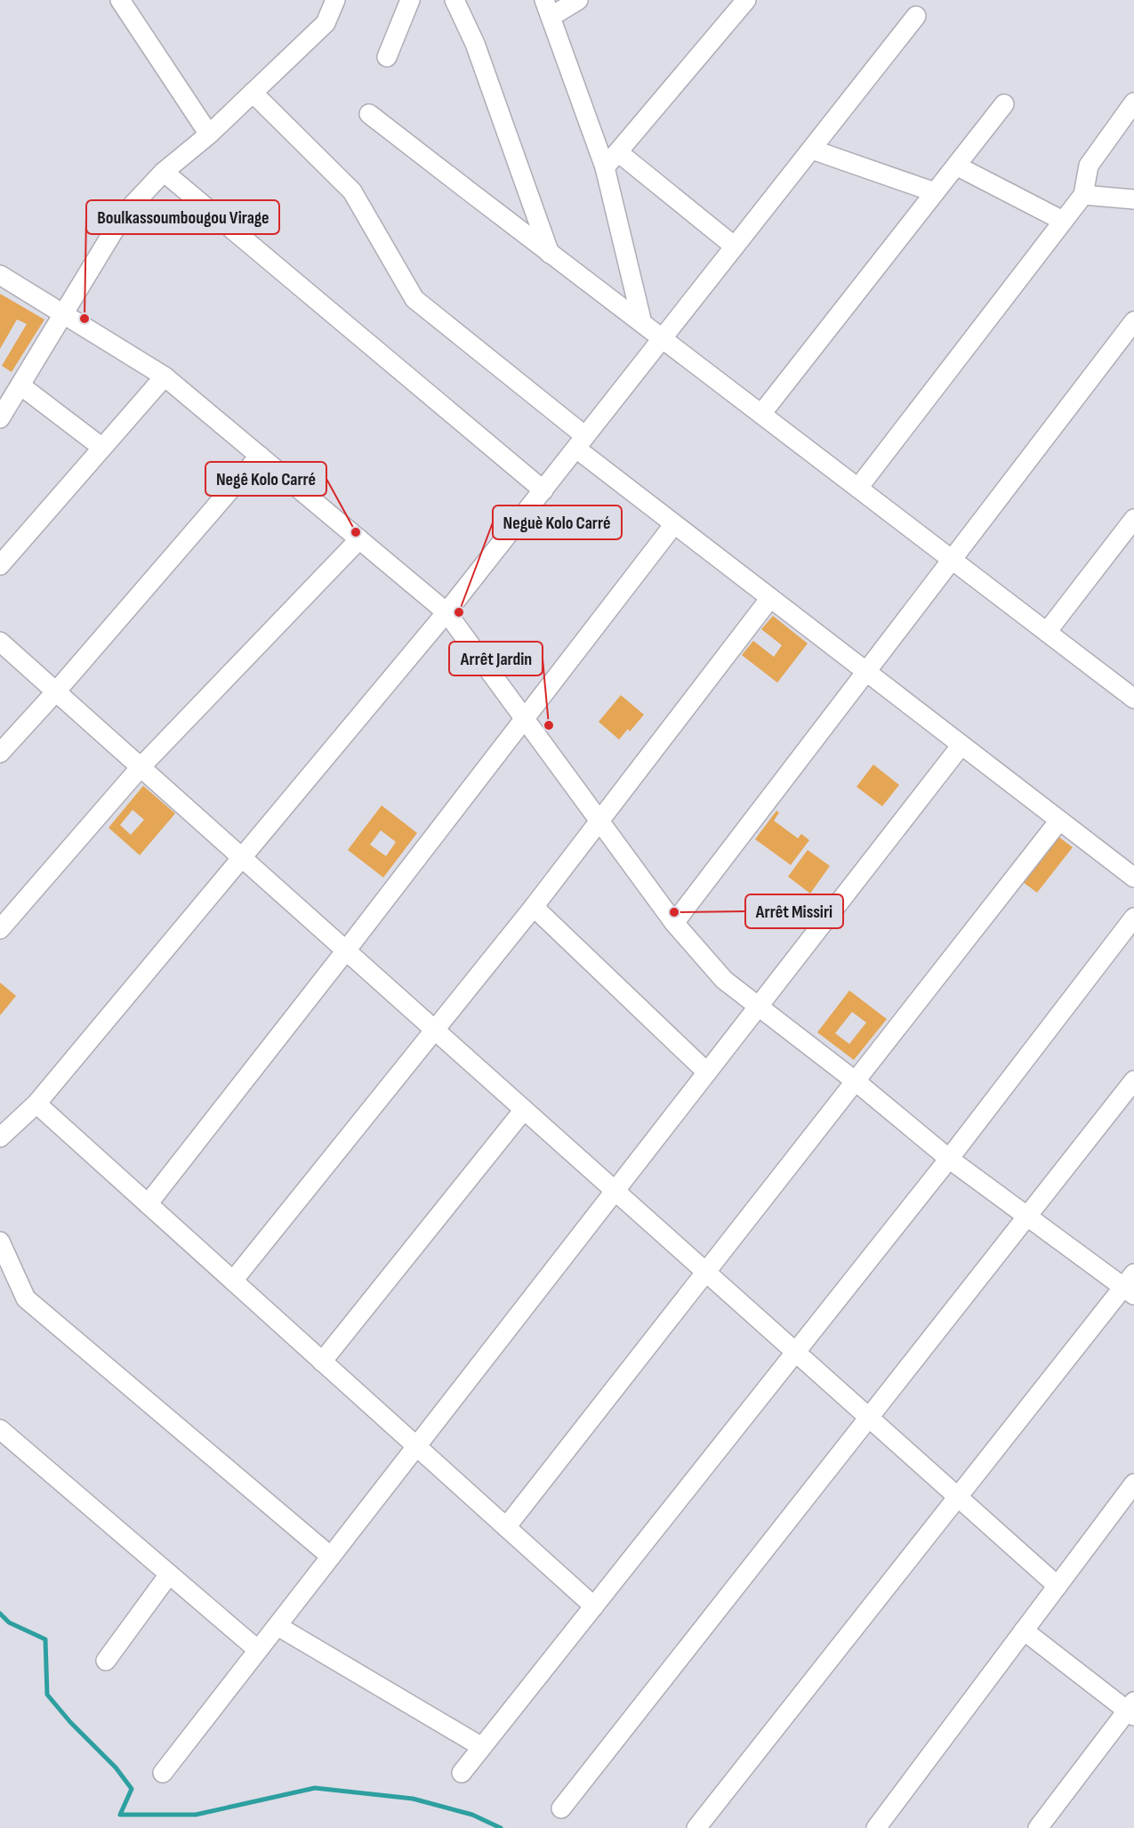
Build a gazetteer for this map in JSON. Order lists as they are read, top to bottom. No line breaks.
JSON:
{"places":["Boulkassoumbougou Virage","Negê Kolo Carré","Neguè Kolo Carré","Arrêt Jardin","Arrêt Missiri"]}
